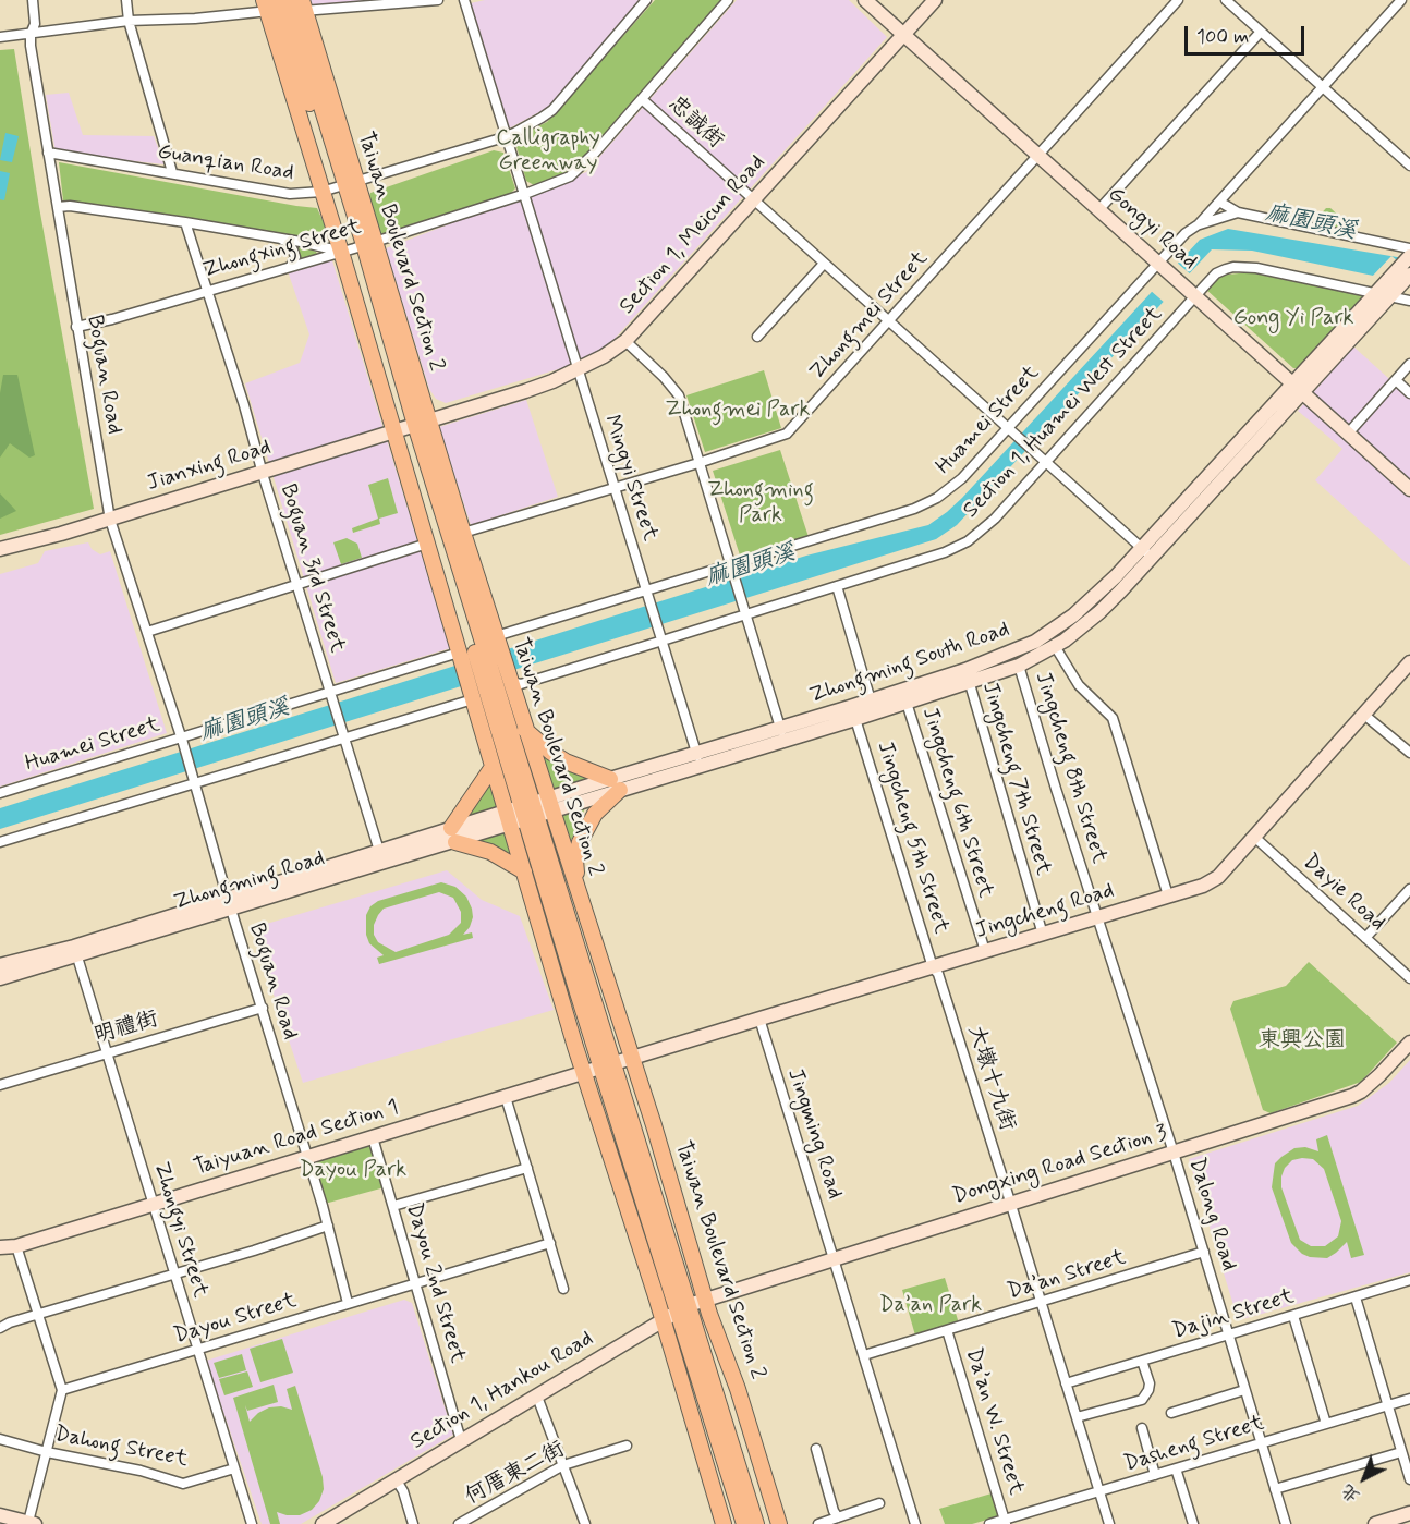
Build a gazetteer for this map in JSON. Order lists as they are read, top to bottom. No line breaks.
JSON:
{"streets":{"main road":["Taiwan Boulevard Section 2"],"street":["忠誠街","Guanqian Road","Gongyi Road","Section 1, Meicun Road","Zhongxing Street","Zhongmei Street","Boguan Road","Section 1, Huamei West Street","Huamei Street","Jianxing Road","Mingyi Street","Boguan 3rd Street","Zhongming South Road","Jingcheng 8th Street","Jingcheng 7th Street","Jingcheng 6th Street","Jingcheng 5th Street","Zhongming Road","Dayie Road","Jingcheng Road","明禮街","大墩十九街","Jingming Road","Taiyuan Road Section 1","Dongxing Road Section 3","Dalong Road","Zhongyi Street","Da’an Street","Dayou 2nd Street","Dajin Street","Dayou Street","Section 1, Hankou Road","Da’an W. Street","Dasheng Street","Dahong Street","何厝東二街"]},"crossings":[["忠誠街","Section 1, Meicun Road"],["忠誠街","Zhongxing Street"],["忠誠街","Zhongmei Street"],["忠誠街","Section 1, Huamei West Street"],["忠誠街","Huamei Street"],["忠誠街","Zhongming South Road"],["Guanqian Road","Taiwan Boulevard Section 2"],["Guanqian Road","Boguan Road"],["Guanqian Road","Mingyi Street"],["Gongyi Road","Section 1, Meicun Road"],["Gongyi Road","Zhongmei Street"],["Gongyi Road","Section 1, Huamei West Street"],["Gongyi Road","Huamei Street"],["Gongyi Road","Zhongming South Road"],["Section 1, Meicun Road","Taiwan Boulevard Section 2"],["Section 1, Meicun Road","Jianxing Road"],["Section 1, Meicun Road","Mingyi Street"],["Zhongxing Street","Taiwan Boulevard Section 2"],["Zhongxing Street","Boguan Road"],["Zhongxing Street","Mingyi Street"],["Zhongxing Street","Boguan 3rd Street"],["Taiwan Boulevard Section 2","Zhongmei Street"],["Taiwan Boulevard Section 2","Section 1, Huamei West Street"],["Taiwan Boulevard Section 2","Huamei Street"],["Taiwan Boulevard Section 2","Jianxing Road"],["Taiwan Boulevard Section 2","Zhongming South Road"],["Taiwan Boulevard Section 2","Zhongming Road"],["Taiwan Boulevard Section 2","Jingcheng Road"],["Taiwan Boulevard Section 2","Taiyuan Road Section 1"],["Taiwan Boulevard Section 2","Dongxing Road Section 3"],["Taiwan Boulevard Section 2","Section 1, Hankou Road"],["Zhongmei Street","Mingyi Street"],["Boguan Road","Huamei Street"],["Boguan Road","Jianxing Road"],["Boguan Road","Zhongming Road"],["Boguan Road","明禮街"],["Boguan Road","Taiyuan Road Section 1"],["Boguan Road","Dayou Street"],["Section 1, Huamei West Street","Mingyi Street"],["Section 1, Huamei West Street","Zhongming South Road"],["Huamei Street","Mingyi Street"],["Huamei Street","Boguan 3rd Street"],["Jianxing Road","Boguan 3rd Street"],["Boguan 3rd Street","Zhongming Road"],["Zhongming South Road","Jingcheng 8th Street"],["Zhongming South Road","Jingcheng 7th Street"],["Zhongming South Road","Jingcheng 6th Street"],["Zhongming South Road","Jingcheng 5th Street"],["Zhongming South Road","Zhongming Road"],["Jingcheng 8th Street","Jingcheng Road"],["Jingcheng 8th Street","Dalong Road"],["Jingcheng 7th Street","Jingcheng Road"],["Jingcheng 6th Street","Jingcheng Road"],["Jingcheng 5th Street","Jingcheng Road"],["Jingcheng 5th Street","大墩十九街"],["Zhongming Road","Zhongyi Street"],["Dayie Road","Jingcheng Road"],["Jingcheng Road","大墩十九街"],["Jingcheng Road","Jingming Road"],["Jingcheng Road","Taiyuan Road Section 1"],["Jingcheng Road","Dalong Road"],["明禮街","Zhongyi Street"],["大墩十九街","Dongxing Road Section 3"],["大墩十九街","Da’an Street"],["大墩十九街","Dajin Street"],["大墩十九街","Dasheng Street"],["Jingming Road","Dongxing Road Section 3"],["Jingming Road","Da’an Street"],["Taiyuan Road Section 1","Zhongyi Street"],["Taiyuan Road Section 1","Dayou 2nd Street"],["Dongxing Road Section 3","Dalong Road"],["Dongxing Road Section 3","Section 1, Hankou Road"],["Dalong Road","Da’an Street"],["Dalong Road","Dajin Street"],["Dalong Road","Dasheng Street"],["Zhongyi Street","Dayou Street"],["Zhongyi Street","Dahong Street"],["Da’an Street","Da’an W. Street"],["Dayou 2nd Street","Dayou Street"],["Dayou 2nd Street","Section 1, Hankou Road"],["Da’an W. Street","Dasheng Street"]],"water":["麻園頭溪"],"parks":["Calligraphy Greenway","Gong Yi Park","Zhongmei Park","Zhongming Park","東興公園","Dayou Park","Da’an Park"],"scale_bar":"100 m","north":"bottom left"}
